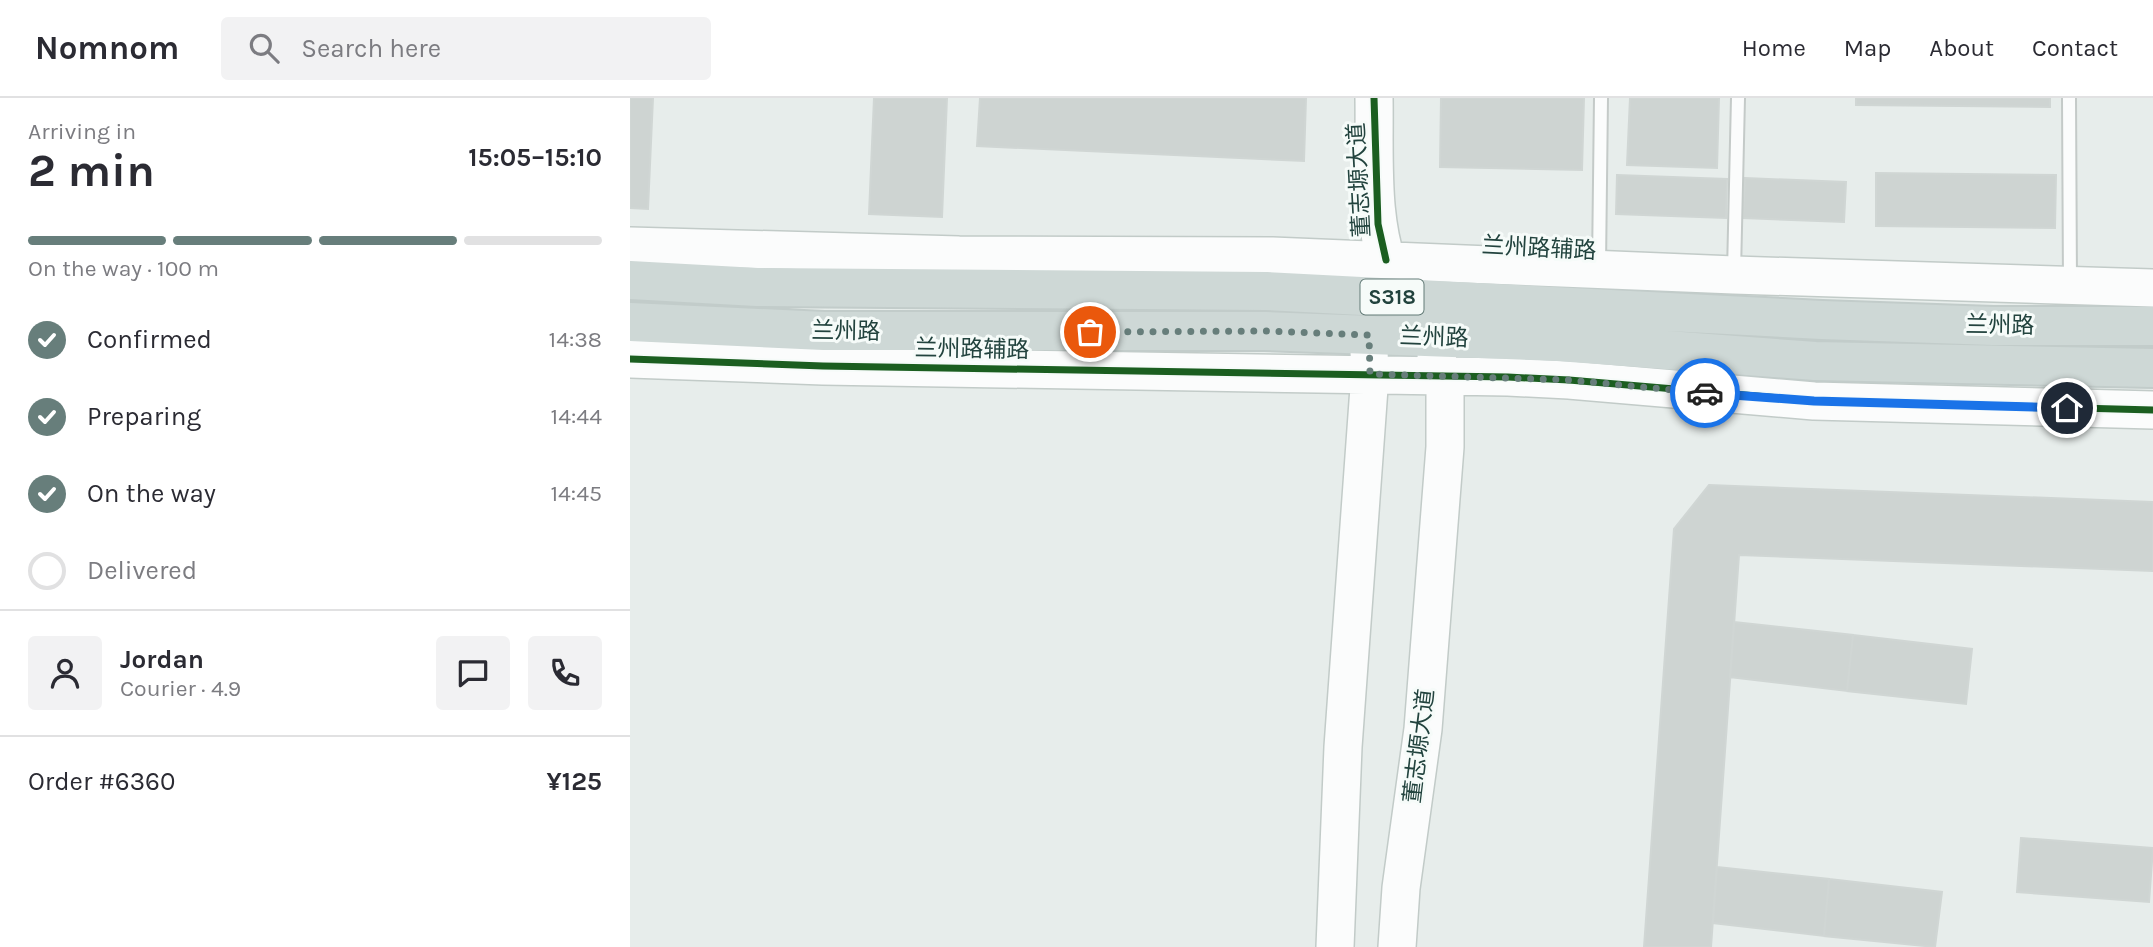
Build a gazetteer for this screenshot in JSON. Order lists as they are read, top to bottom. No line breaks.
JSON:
{"streets":{"main road":["S318","兰州路"],"street":["董志塬大道","兰州路辅路"]},"crossings":[["董志塬大道","兰州路辅路"],["董志塬大道","兰州路"],["兰州路辅路","兰州路"]],"page":{"header":"Nomnom","search":"Search here","nav":["Home","Map","About","Contact"],"heading":["2 min","Arriving in","15:05–15:10"],"panel":["Jordan","Courier · 4.9","Order #6360","¥125"],"bar":"On the way · 100 m","list":[["Confirmed","14:38"],["Preparing","14:44"],["On the way","14:45"],"Delivered"]}}
